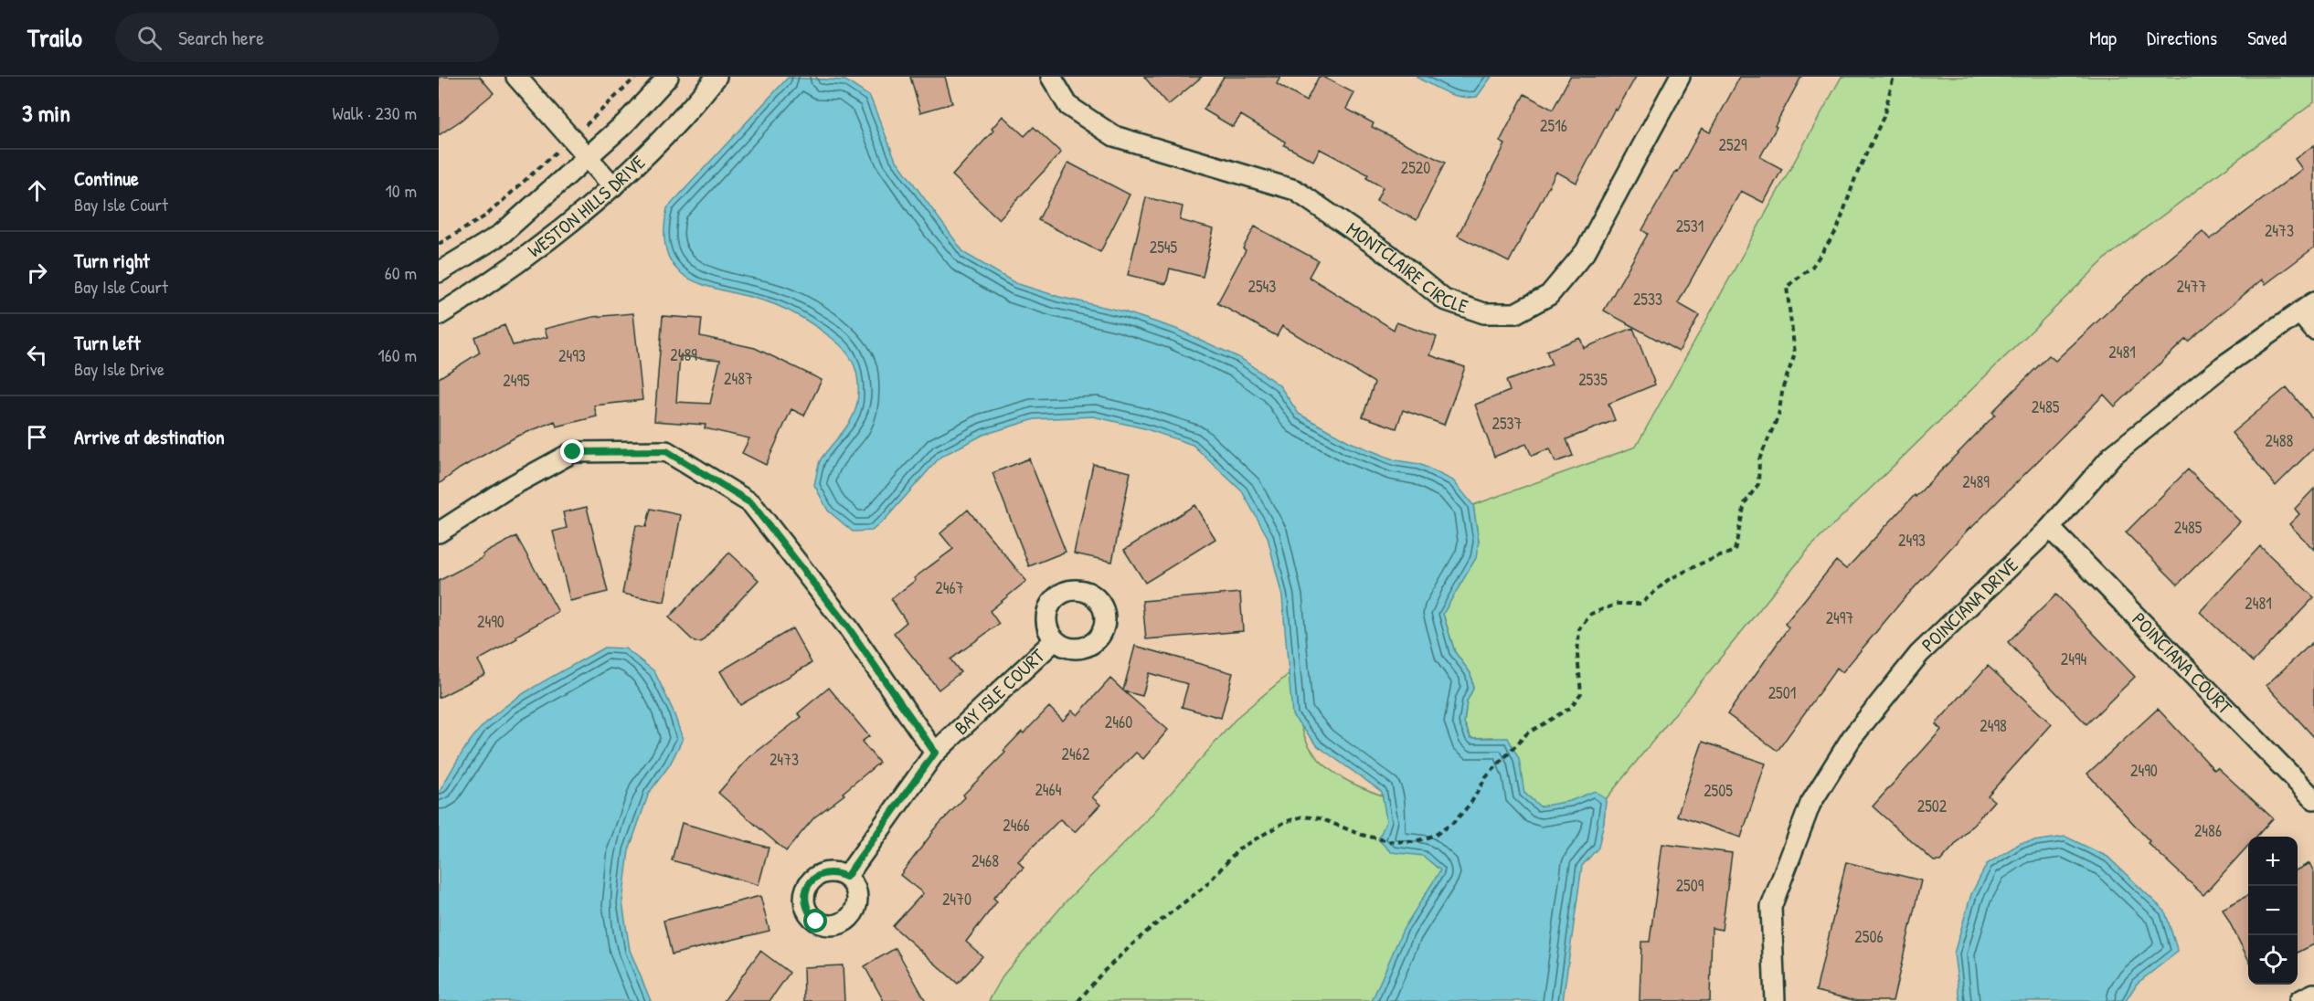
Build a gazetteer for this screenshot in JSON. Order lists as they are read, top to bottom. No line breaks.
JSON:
{"streets":{"street":["WESTON HILLS DRIVE","MONTCLAIRE CIRCLE","POINCIANA DRIVE","POINCIANA COURT","BAY ISLE COURT"]},"crossings":[["POINCIANA DRIVE","POINCIANA COURT"]],"house_numbers":["2516","2529","2520","2531","2473","2545","2543","2477","2533","2481","2489","2493","2487","2535","2495","2485","2537","2488","2489","2485","2493","2467","2481","2497","2490","2494","2501","2460","2498","2462","2473","2490","2464","2505","2502","2466","2486","2468","2509","2470","2506"],"page":{"header":"Trailo","search":"Search here","nav":["Map","Directions","Saved"],"heading":["3 min","Walk · 230 m"],"list":[["Continue","Bay Isle Court","10 m"],["Turn right","Bay Isle Court","60 m"],["Turn left","Bay Isle Drive","160 m"],"Arrive at destination"],"map_buttons":["+","−"]}}
